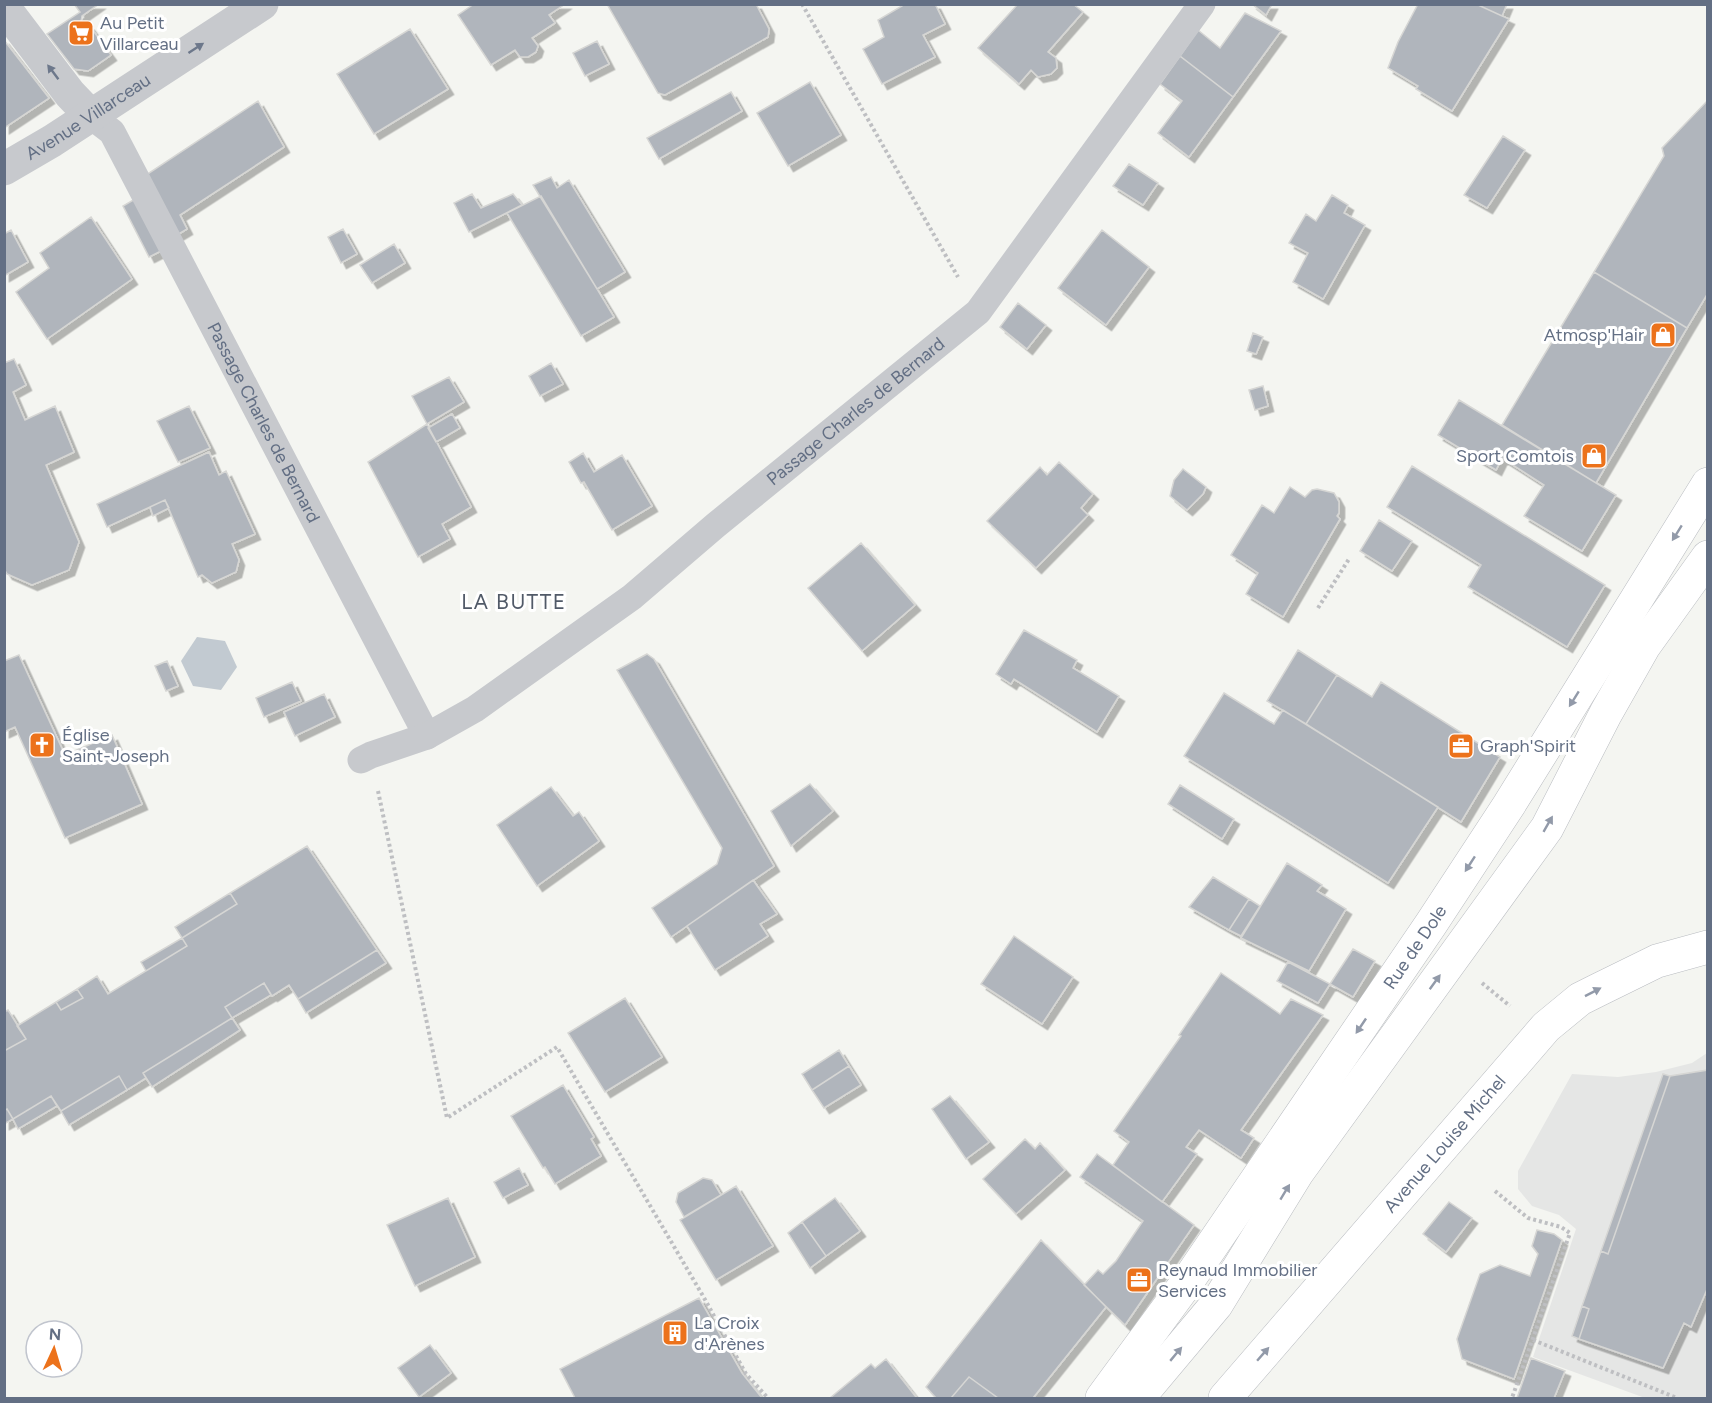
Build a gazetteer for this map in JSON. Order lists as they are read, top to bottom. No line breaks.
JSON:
{"streets":{"main road":["Rue de Dole","Avenue Louise Michel"],"street":["Avenue Villarceau"],"lane":["Passage Charles de Bernard"]},"crossings":[["Avenue Villarceau","Passage Charles de Bernard"]],"one_way":["Avenue Villarceau","Avenue Louise Michel"],"districts":["LA BUTTE"],"places":{"supermarket":["Au Petit Villarceau"],"shop":["Atmosp'Hair","Sport Comtois"],"church":["Église Saint-Joseph"],"office":["Graph'Spirit","Reynaud Immobilier Services"],"building":["La Croix d'Arènes"]},"north":"top"}
